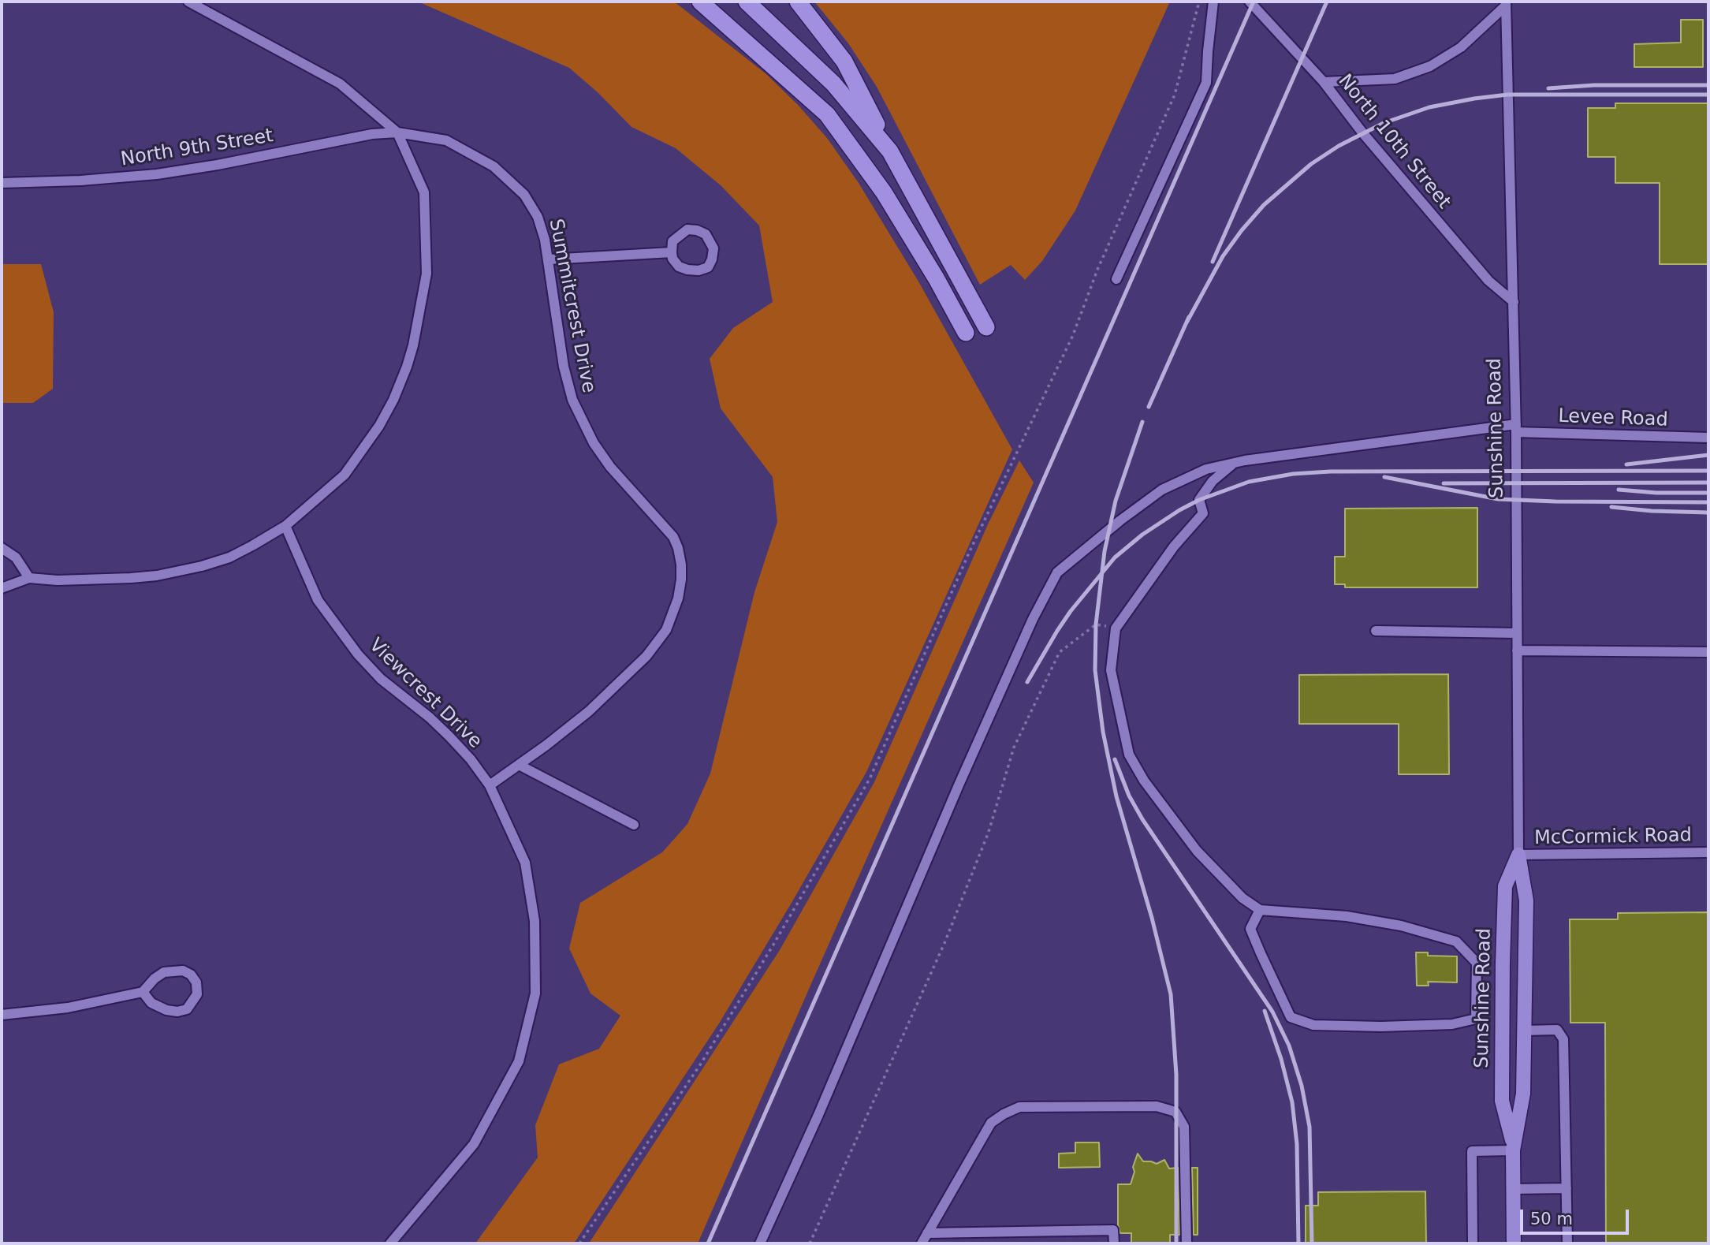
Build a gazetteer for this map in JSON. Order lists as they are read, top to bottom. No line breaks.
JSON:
{"streets":{"main road":["Sunshine Road"],"street":["North 10th Street","North 9th Street","Summitcrest Drive","Levee Road","Viewcrest Drive","McCormick Road"]},"crossings":[["North 10th Street","Sunshine Road"],["North 9th Street","Summitcrest Drive"],["Summitcrest Drive","Viewcrest Drive"],["Levee Road","Sunshine Road"],["Sunshine Road","McCormick Road"]],"scale_bar":"50 m"}
